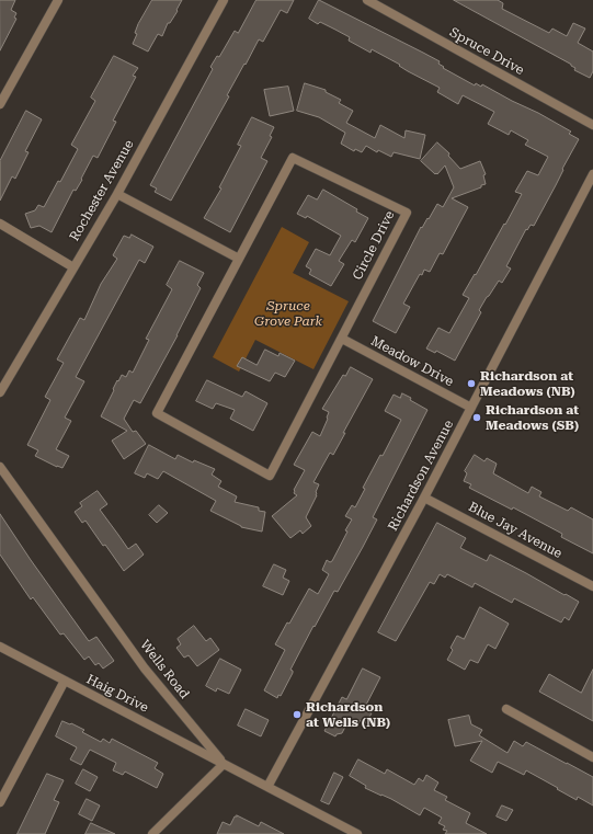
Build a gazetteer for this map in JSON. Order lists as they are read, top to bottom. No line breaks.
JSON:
{"streets":{"street":["Spruce Drive","Rochester Avenue","Circle Drive","Meadow Drive","Richardson Avenue","Blue Jay Avenue","Wells Road","Haig Drive"]},"crossings":[["Circle Drive","Meadow Drive"],["Meadow Drive","Richardson Avenue"],["Richardson Avenue","Blue Jay Avenue"],["Richardson Avenue","Wells Road"],["Wells Road","Haig Drive"]],"parks":["Spruce Grove Park"],"places":["Richardson at Meadows (NB)","Richardson at Meadows (SB)","Richardson at Wells (NB)"]}
